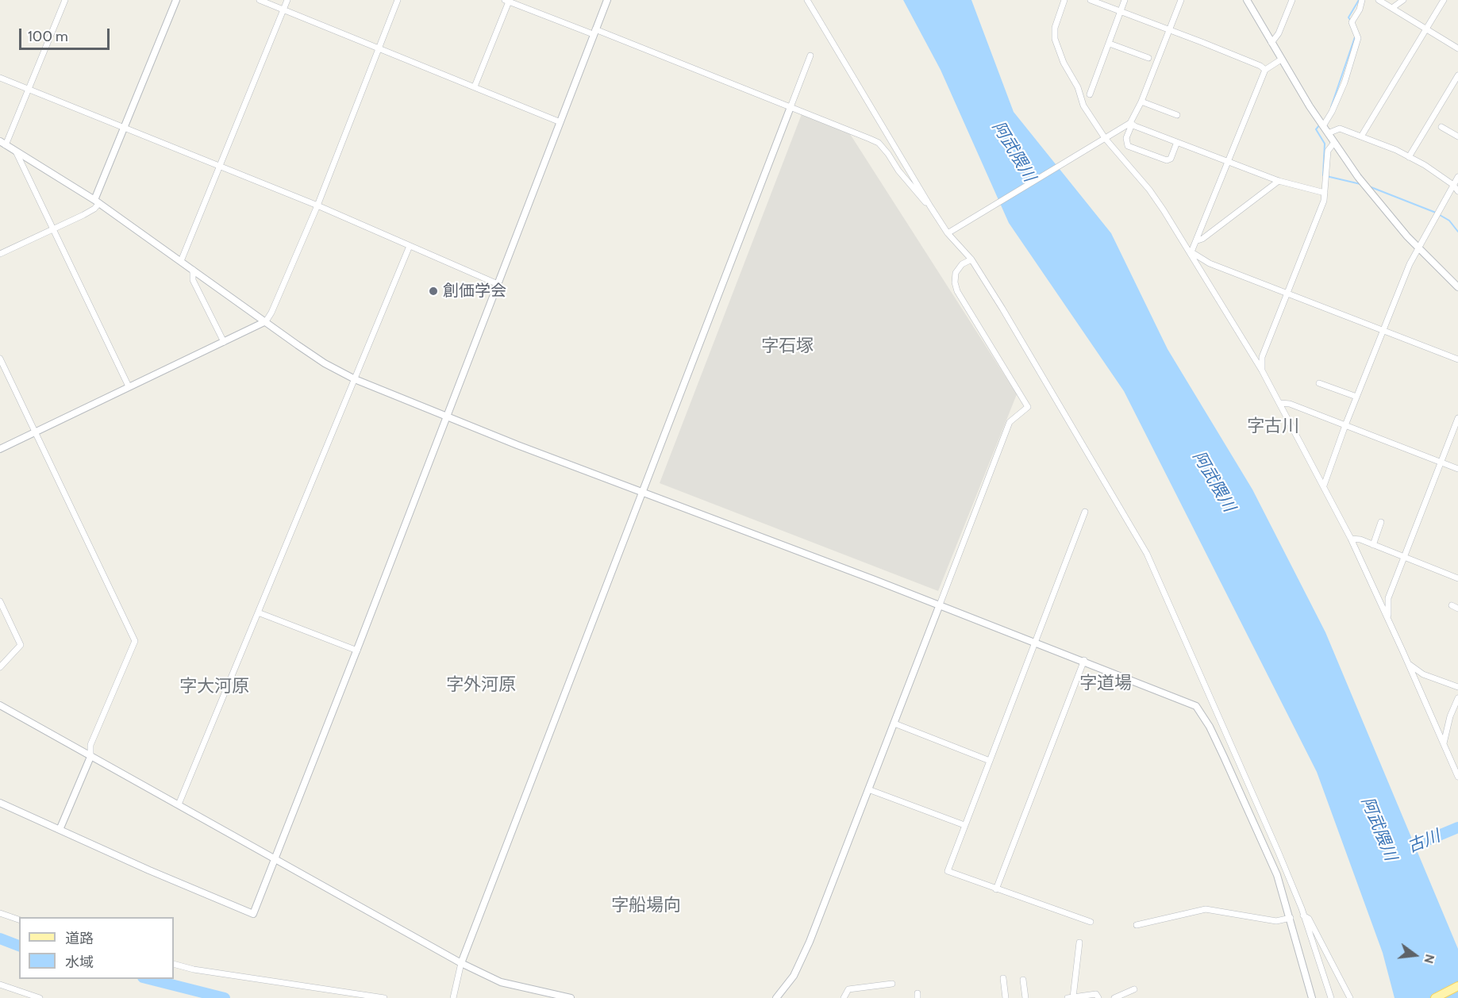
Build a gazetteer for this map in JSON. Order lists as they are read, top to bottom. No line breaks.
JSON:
{"districts":["字石塚","字古川","字道場","字外河原","字大河原","字船場向"],"water":["阿武隈川","古川"],"places":["創価学会"],"legend":["道路","水域"],"scale_bar":"100 m","north":"right"}
